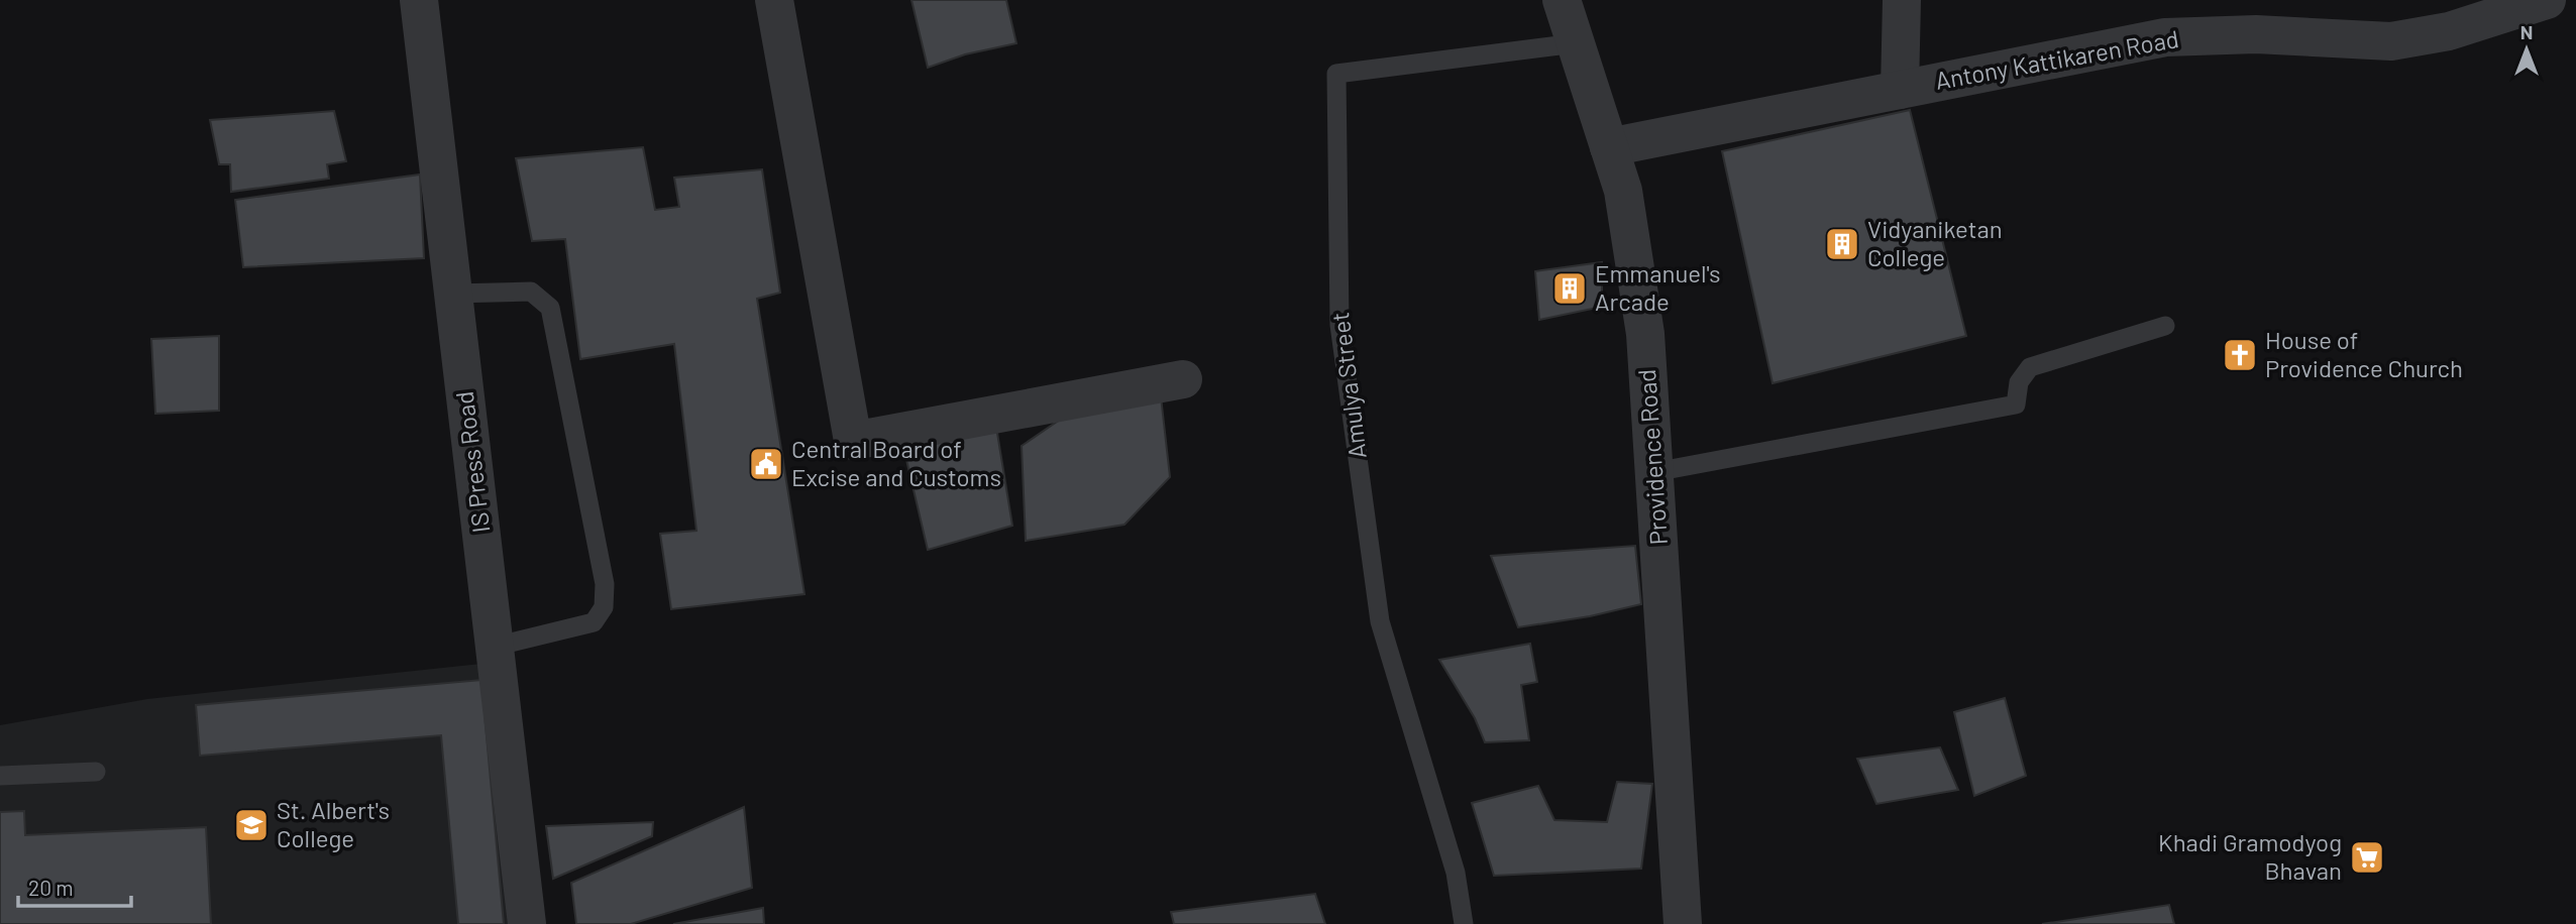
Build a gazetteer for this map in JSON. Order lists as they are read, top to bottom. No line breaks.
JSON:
{"streets":{"street":["Antony Kattikaren Road","Providence Road","IS Press Road"],"lane":["Amulya Street"]},"crossings":[["Antony Kattikaren Road","Providence Road"],["Amulya Street","Providence Road"]],"places":{"building":["Vidyaniketan College","Emmanuel's Arcade"],"church":["House of Providence Church"],"public building":["Central Board of Excise and Customs"],"school or university":["St. Albert's College"],"supermarket":["Khadi Gramodyog Bhavan"]},"scale_bar":"20 m","north":"top"}
